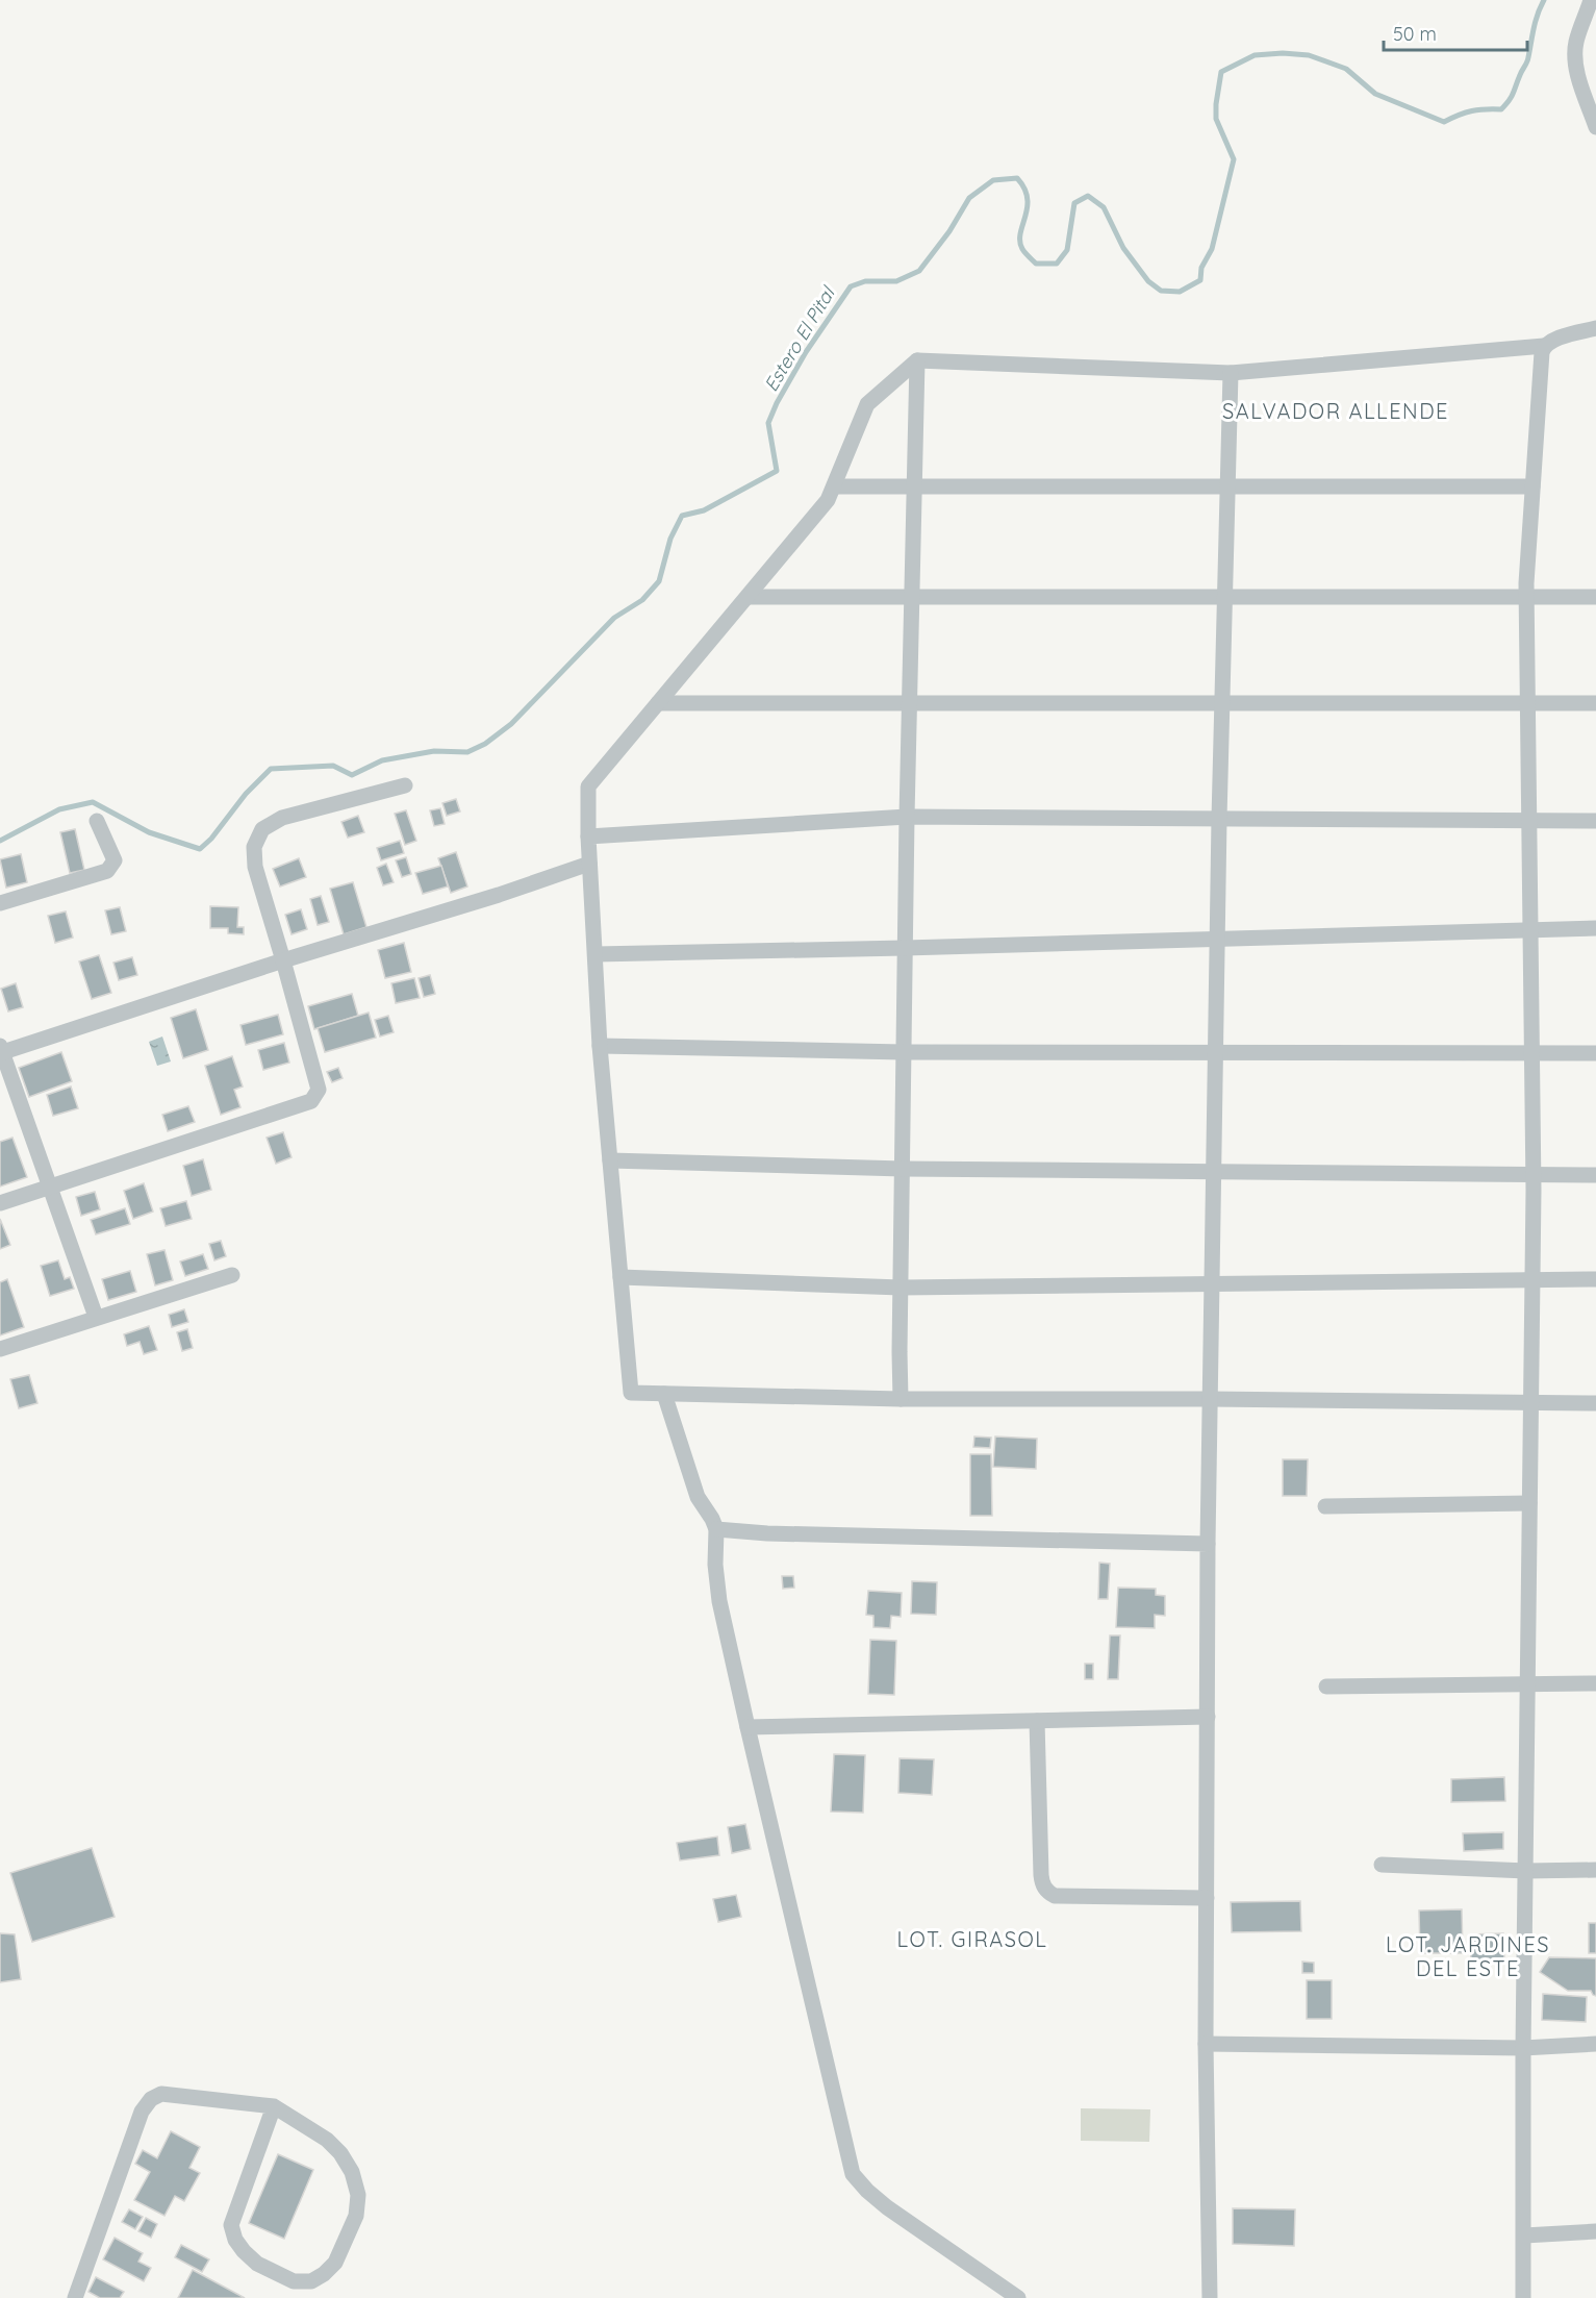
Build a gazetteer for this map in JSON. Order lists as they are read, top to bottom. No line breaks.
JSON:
{"districts":["SALVADOR ALLENDE","LOT. GIRASOL","LOT. JARDINES DEL ESTE"],"water":["Estero El Pital"],"scale_bar":"50 m"}
